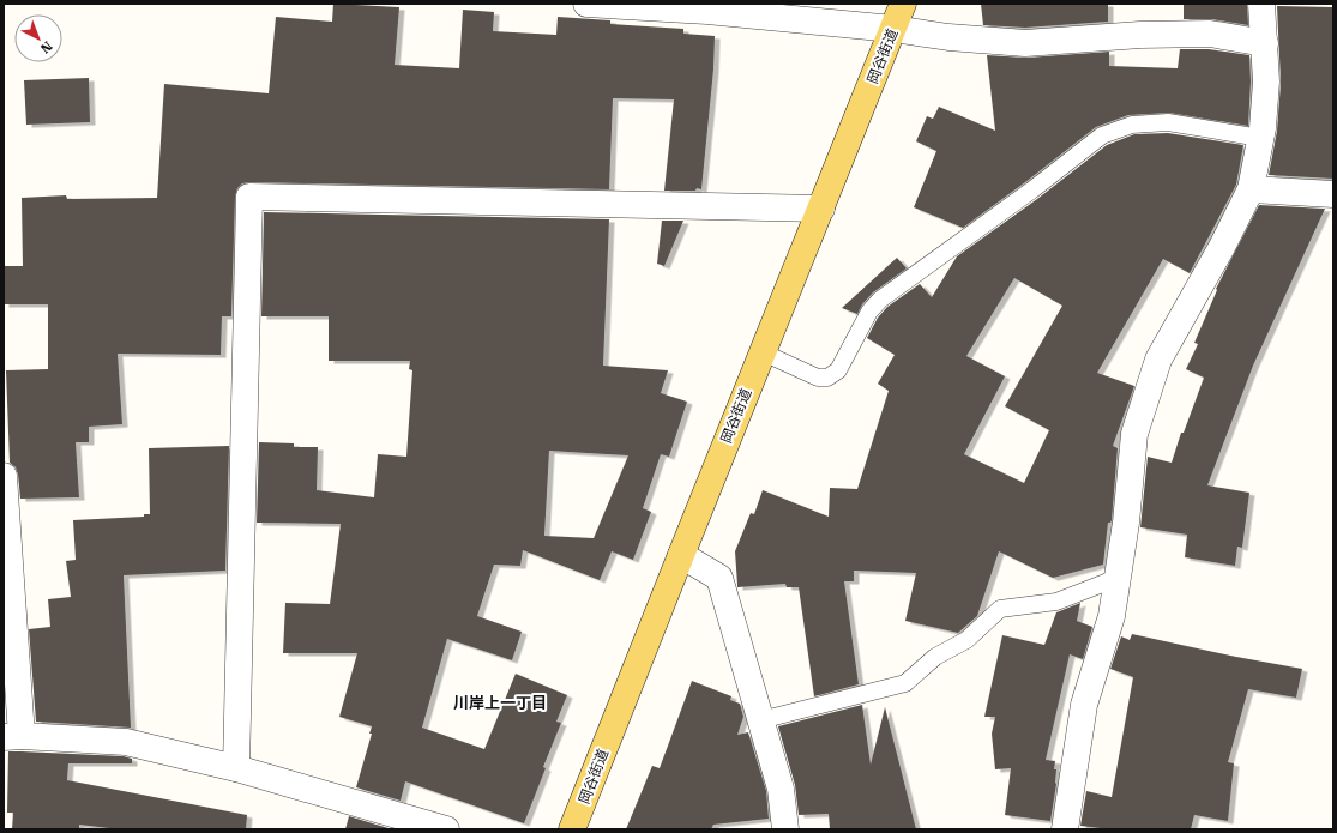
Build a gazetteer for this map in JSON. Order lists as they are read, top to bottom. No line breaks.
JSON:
{"streets":{"main road":["岡谷街道"]},"districts":["川岸上一丁目"],"north":"bottom right"}
